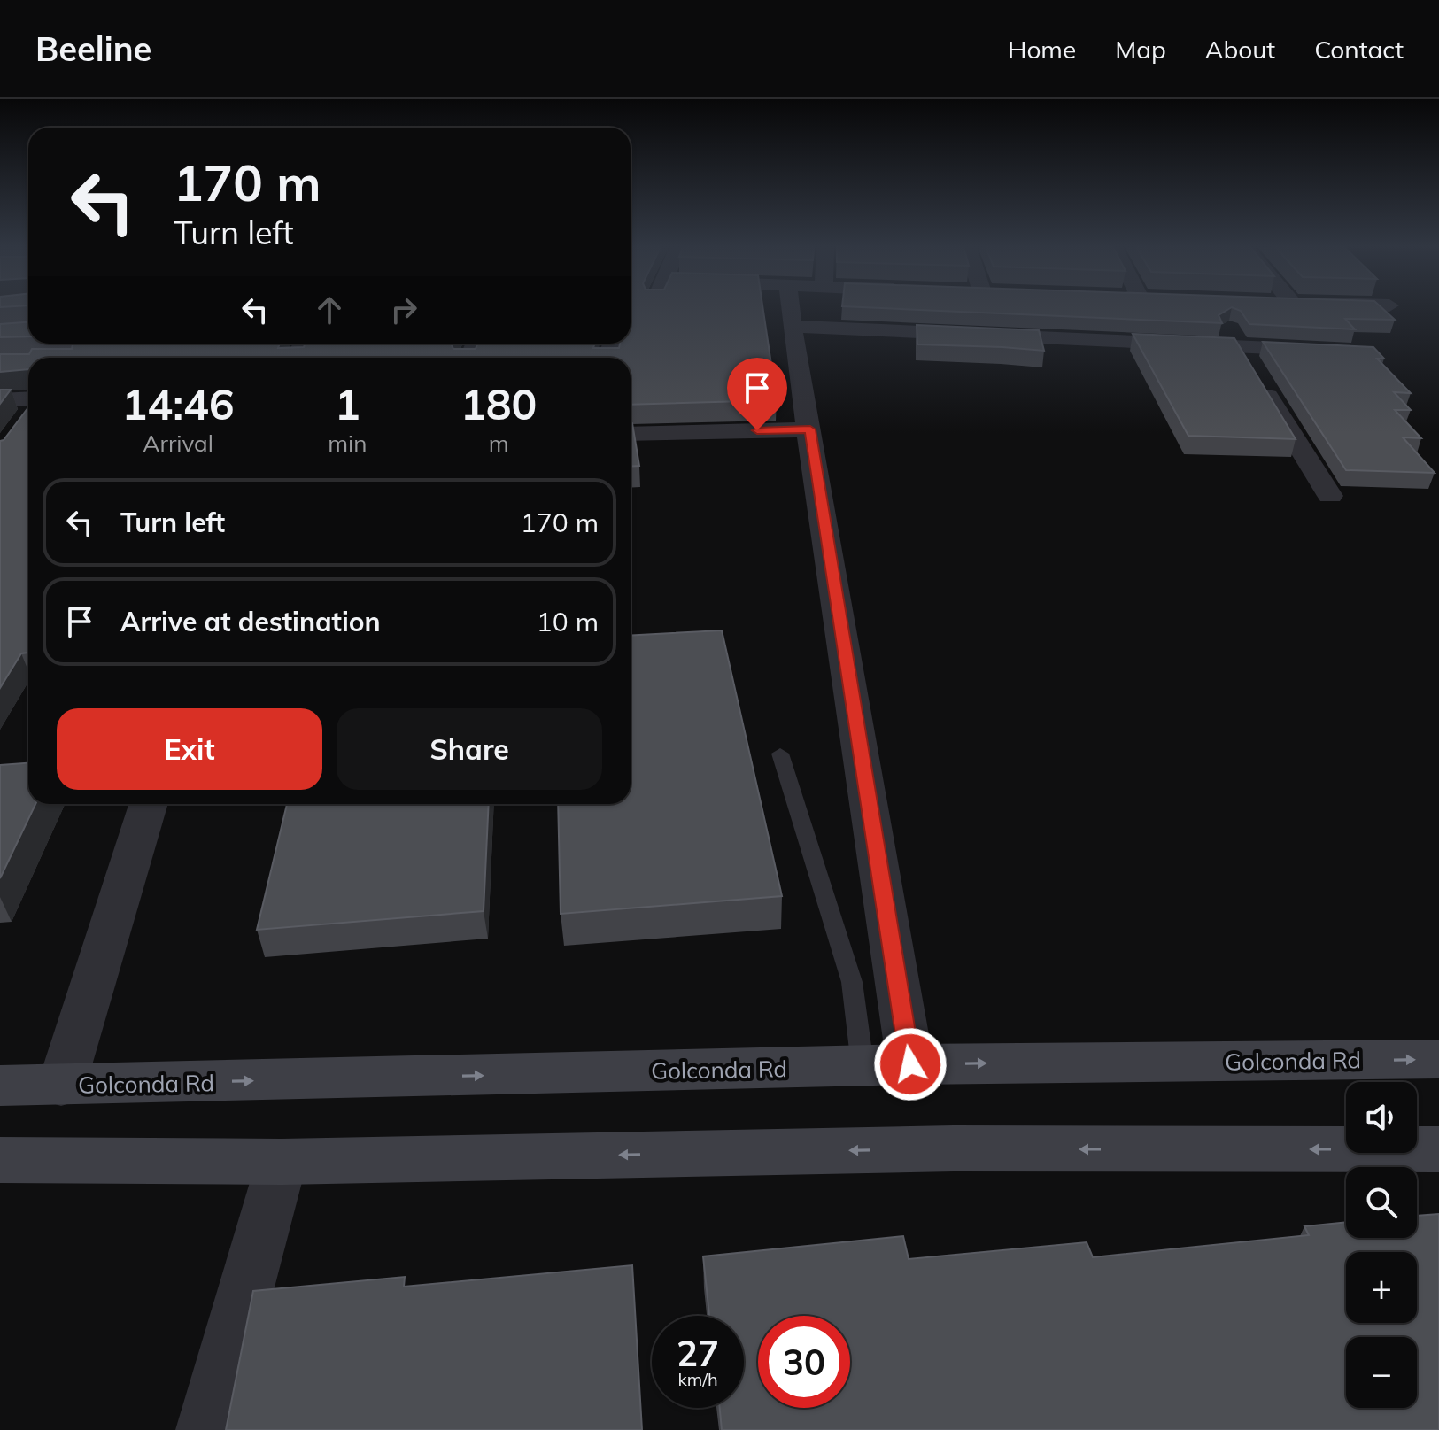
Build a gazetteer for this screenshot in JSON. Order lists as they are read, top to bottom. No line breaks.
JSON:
{"streets":{"main road":["Golconda Rd"]},"page":{"header":"Beeline","nav":["Home","Map","About","Contact"],"turn":["170 m","Turn left"],"eta":["14:46","Arrival","1","min","180","m"],"list":[{"name":"Turn left","value":"170 m"},{"name":"Arrive at destination","value":"10 m"}],"buttons":["Exit","Share"],"map_buttons":["+","−"],"speed":"27 km/h","limit":"30"}}
